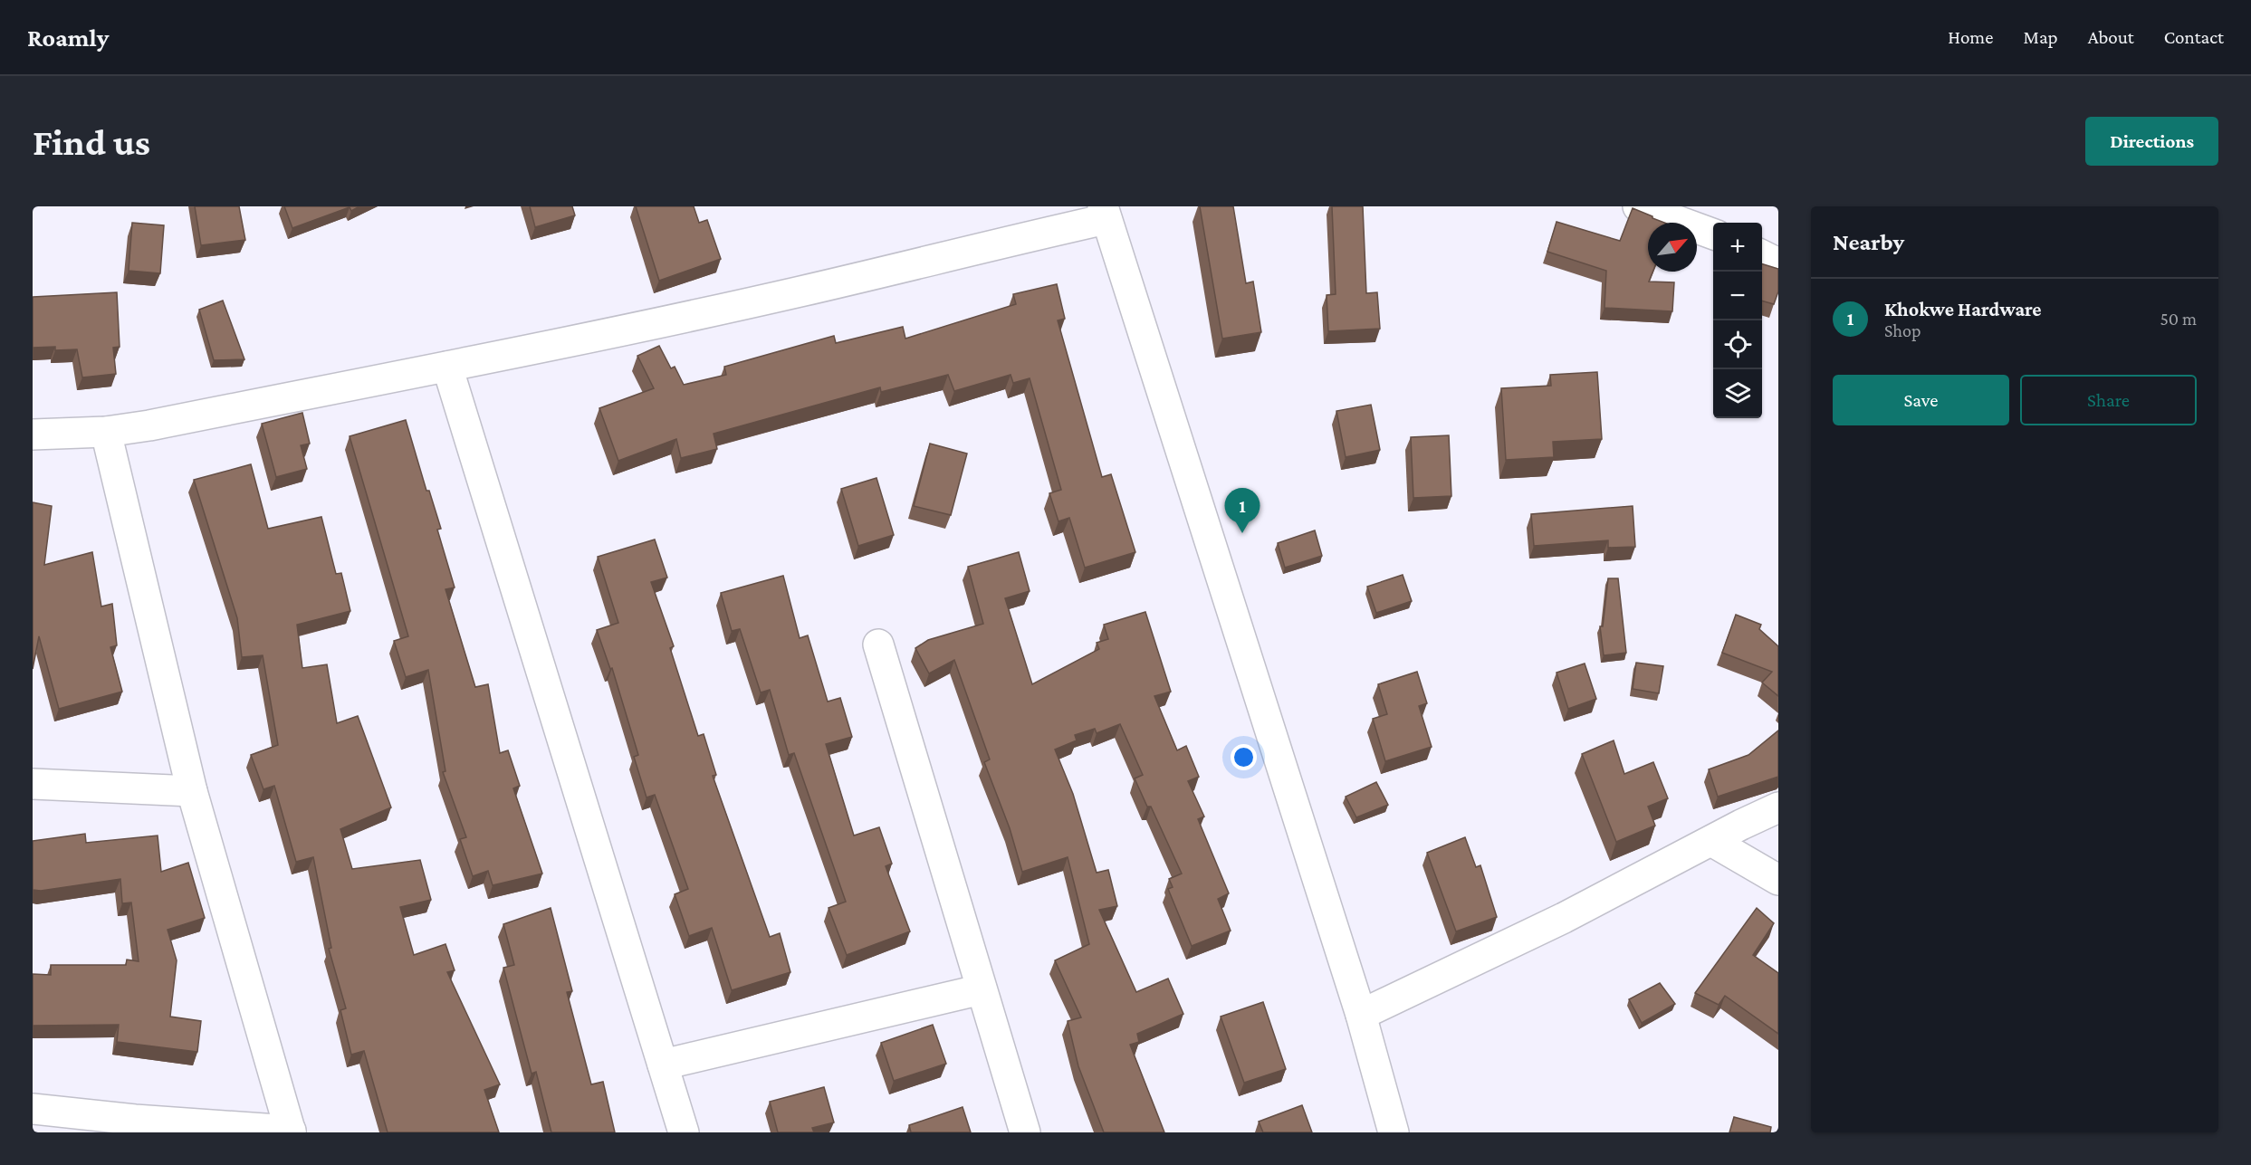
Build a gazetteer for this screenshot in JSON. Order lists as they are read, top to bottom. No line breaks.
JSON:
{"north":"top right","page":{"header":"Roamly","nav":["Home","Map","About","Contact"],"buttons":["Directions",["Save","Share"]],"title":"Find us","heading":"Nearby","map_buttons":["+","−"],"list":[{"mark":"1","name":"Khokwe Hardware","note":"Shop","value":"50 m"}],"pins":"1"}}
